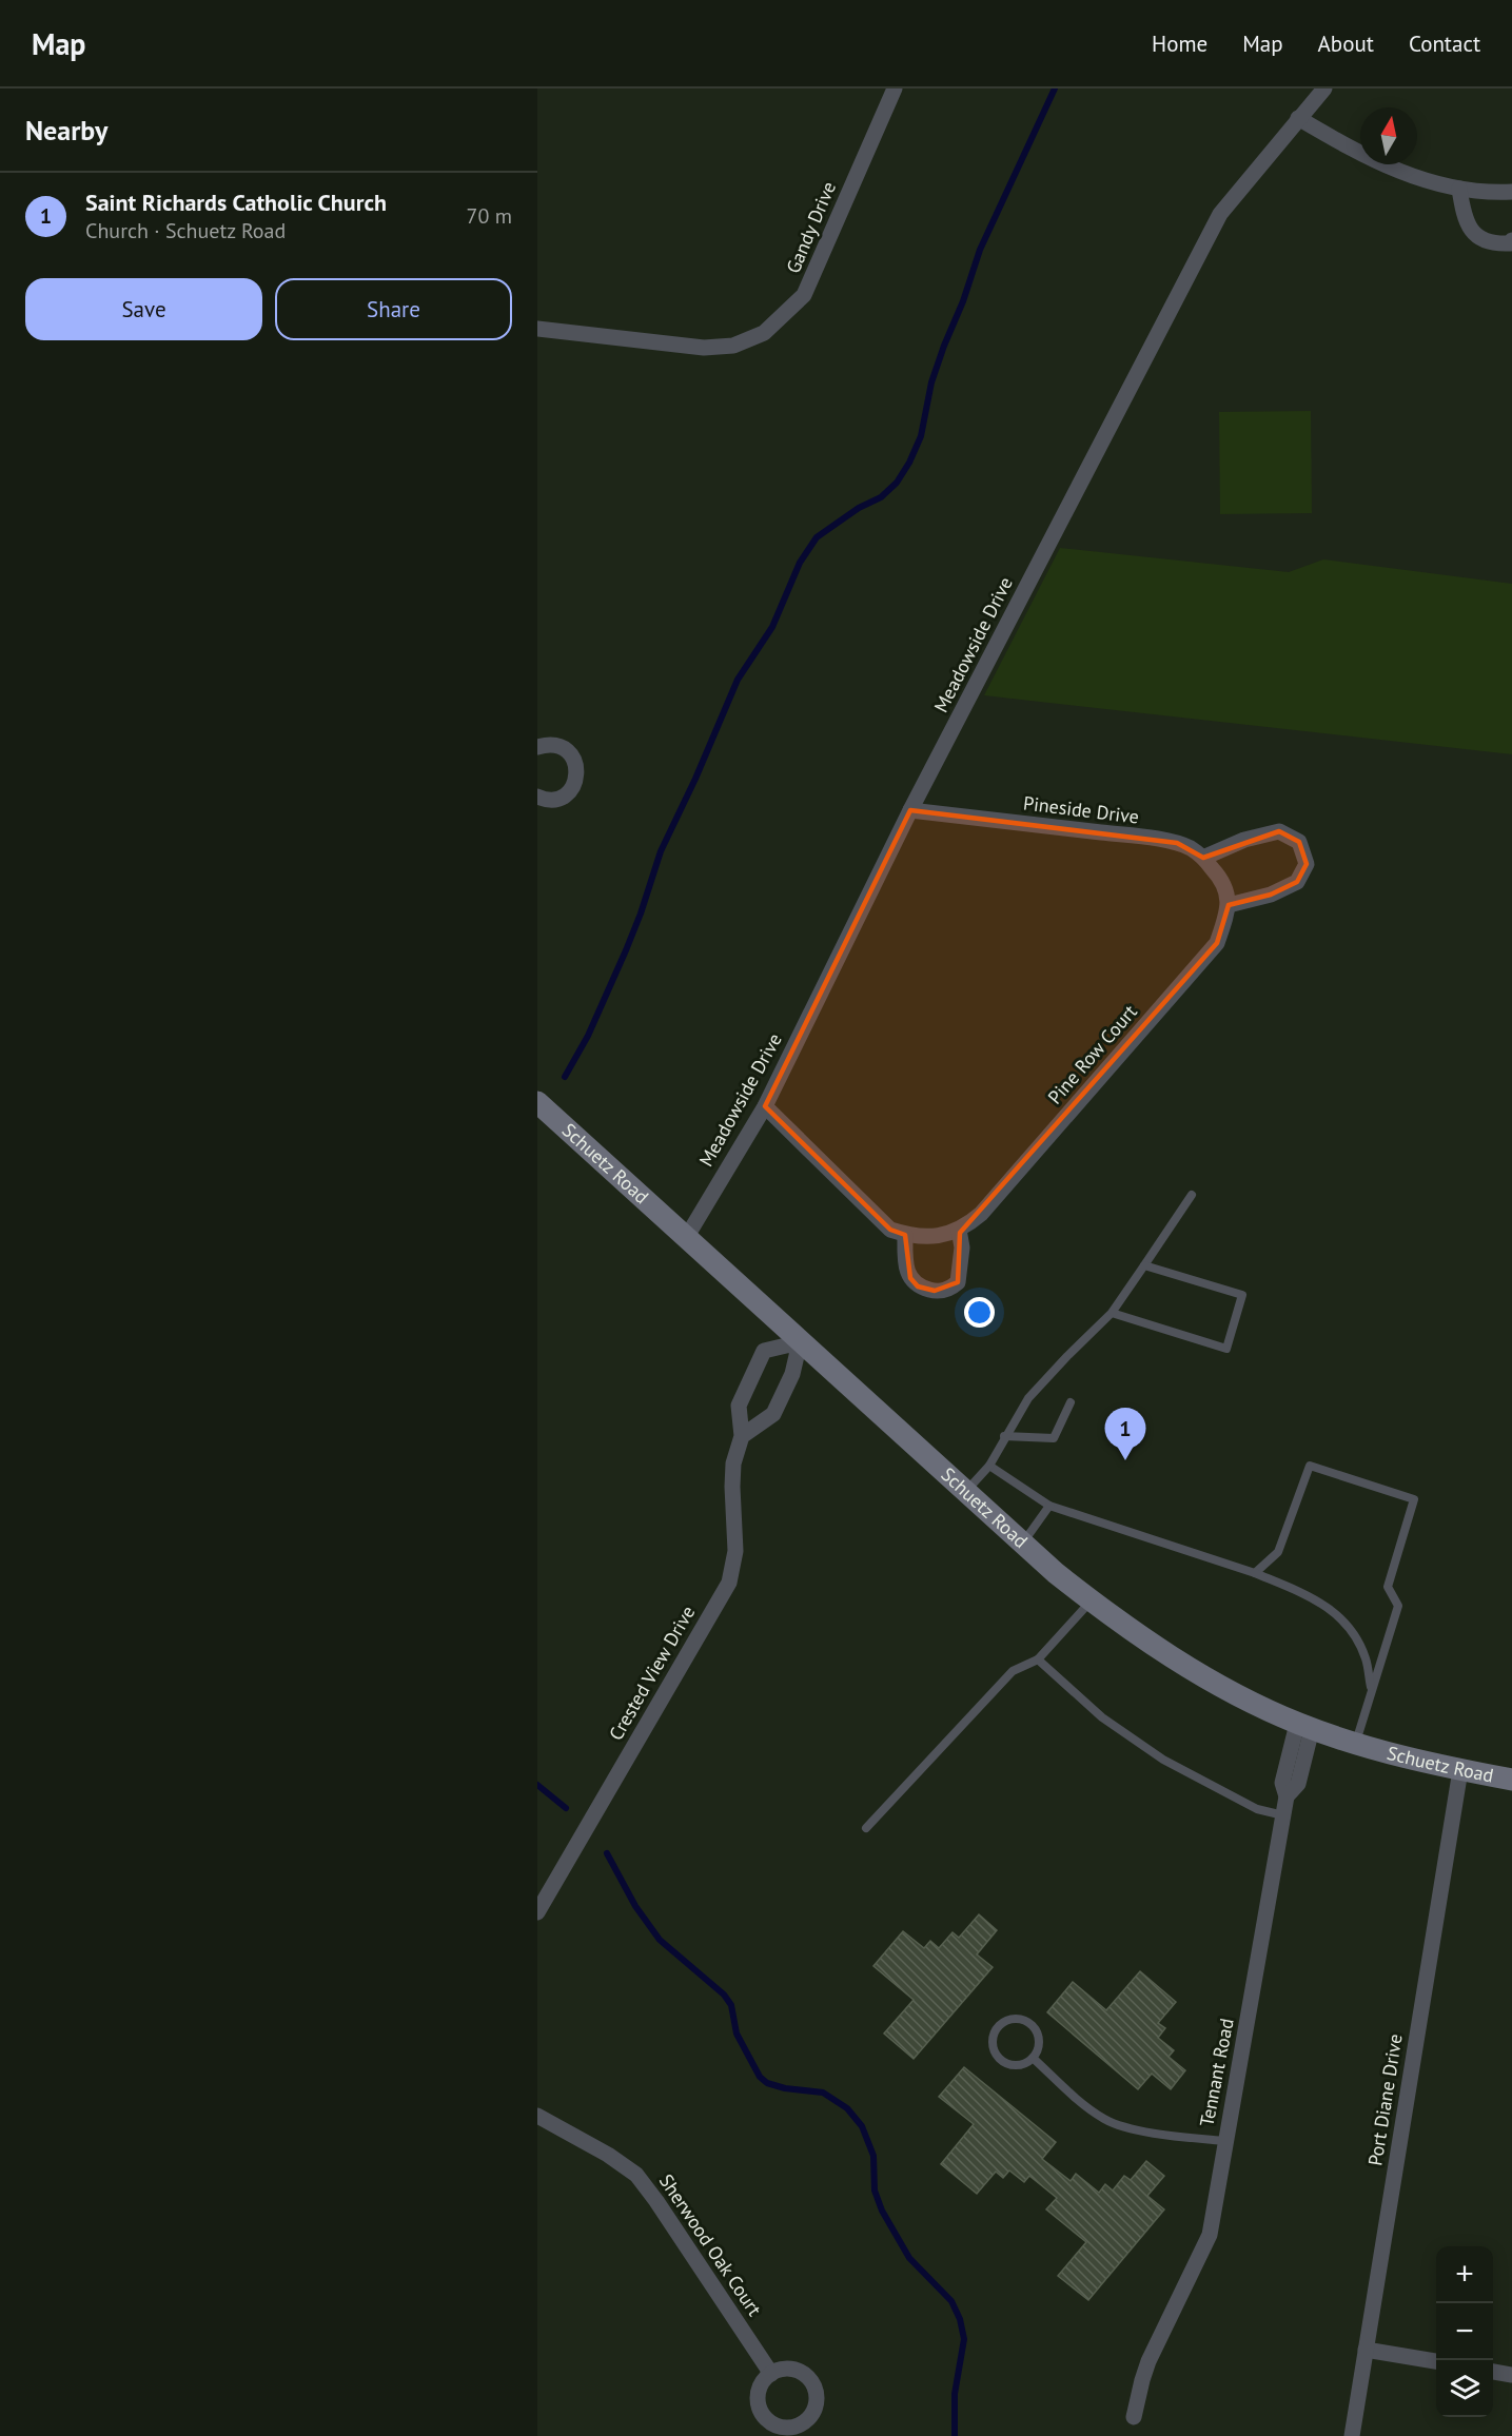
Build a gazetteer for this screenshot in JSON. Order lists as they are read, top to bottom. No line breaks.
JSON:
{"streets":{"main road":["Schuetz Road"],"street":["Gandy Drive","Meadowside Drive","Pineside Drive","Pine Row Court","Crested View Drive","Tennant Road","Port Diane Drive","Sherwood Oak Court"]},"crossings":[["Meadowside Drive","Pineside Drive"],["Meadowside Drive","Pine Row Court"],["Meadowside Drive","Schuetz Road"],["Pineside Drive","Pine Row Court"],["Schuetz Road","Crested View Drive"],["Schuetz Road","Tennant Road"],["Schuetz Road","Port Diane Drive"]],"north":"top","page":{"header":"Map","nav":["Home","Map","About","Contact"],"heading":"Nearby","list":[{"mark":"1","name":"Saint Richards Catholic Church","note":"Church · Schuetz Road","value":"70 m"}],"buttons":["Save","Share"],"pins":"1","map_buttons":["+","−"]}}
